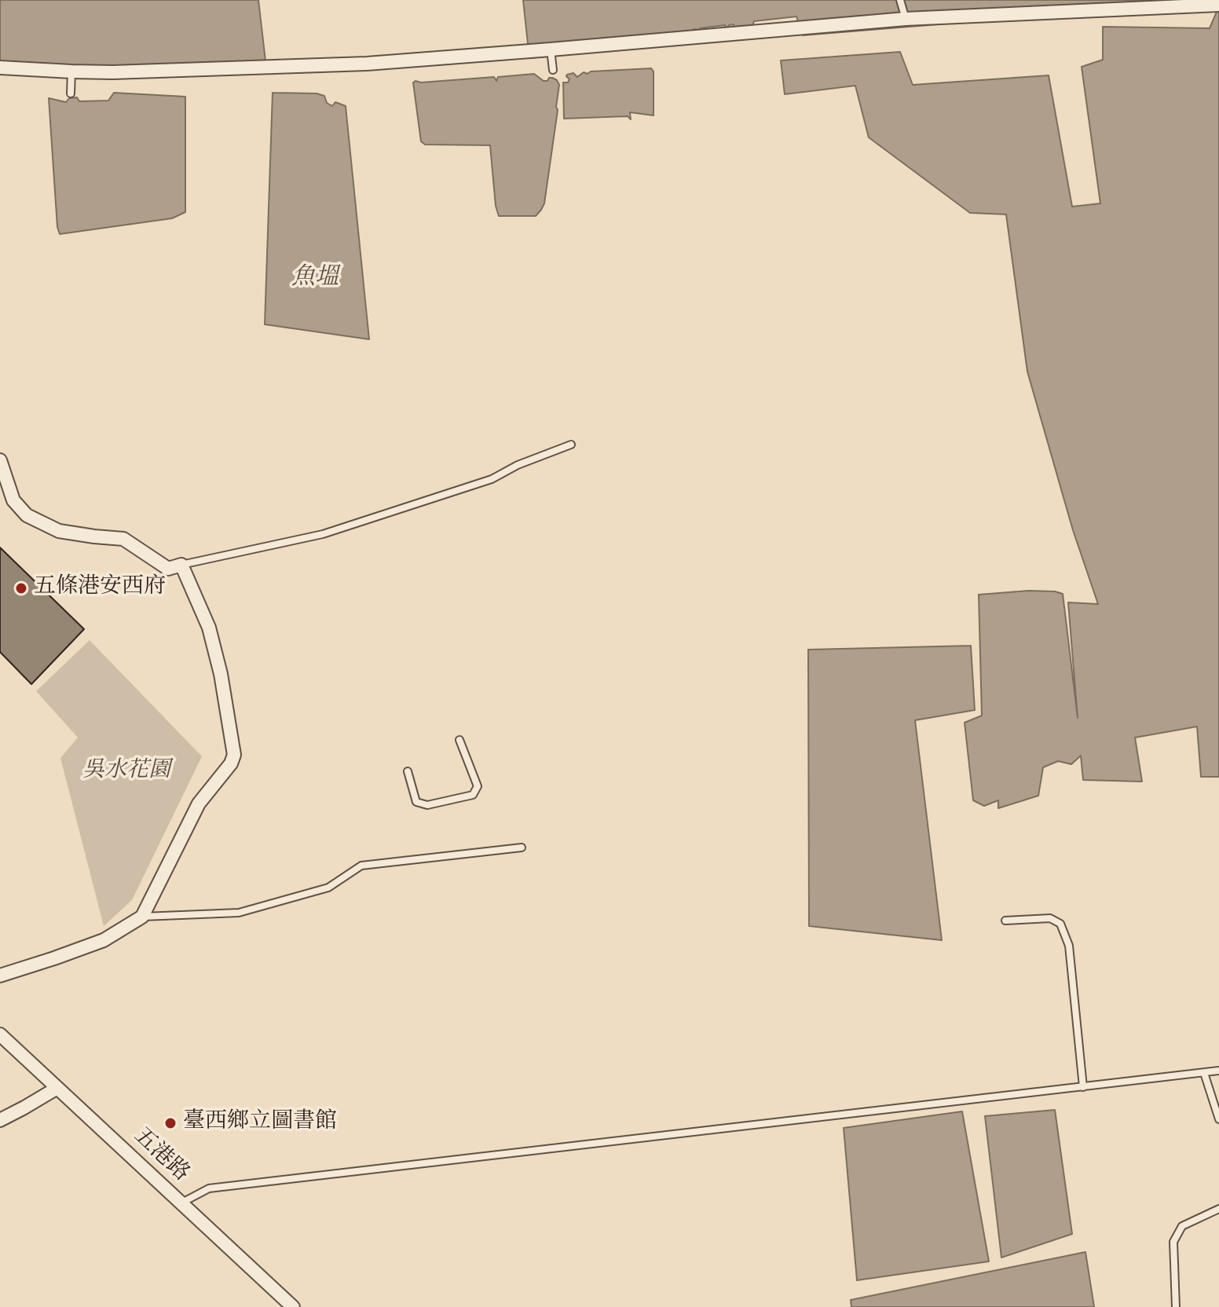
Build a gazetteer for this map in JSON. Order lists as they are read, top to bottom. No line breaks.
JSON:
{"streets":{"street":["五港路"]},"water":["魚塭"],"parks":["吳水花園"],"places":["五條港安西府","臺西鄉立圖書館"]}
